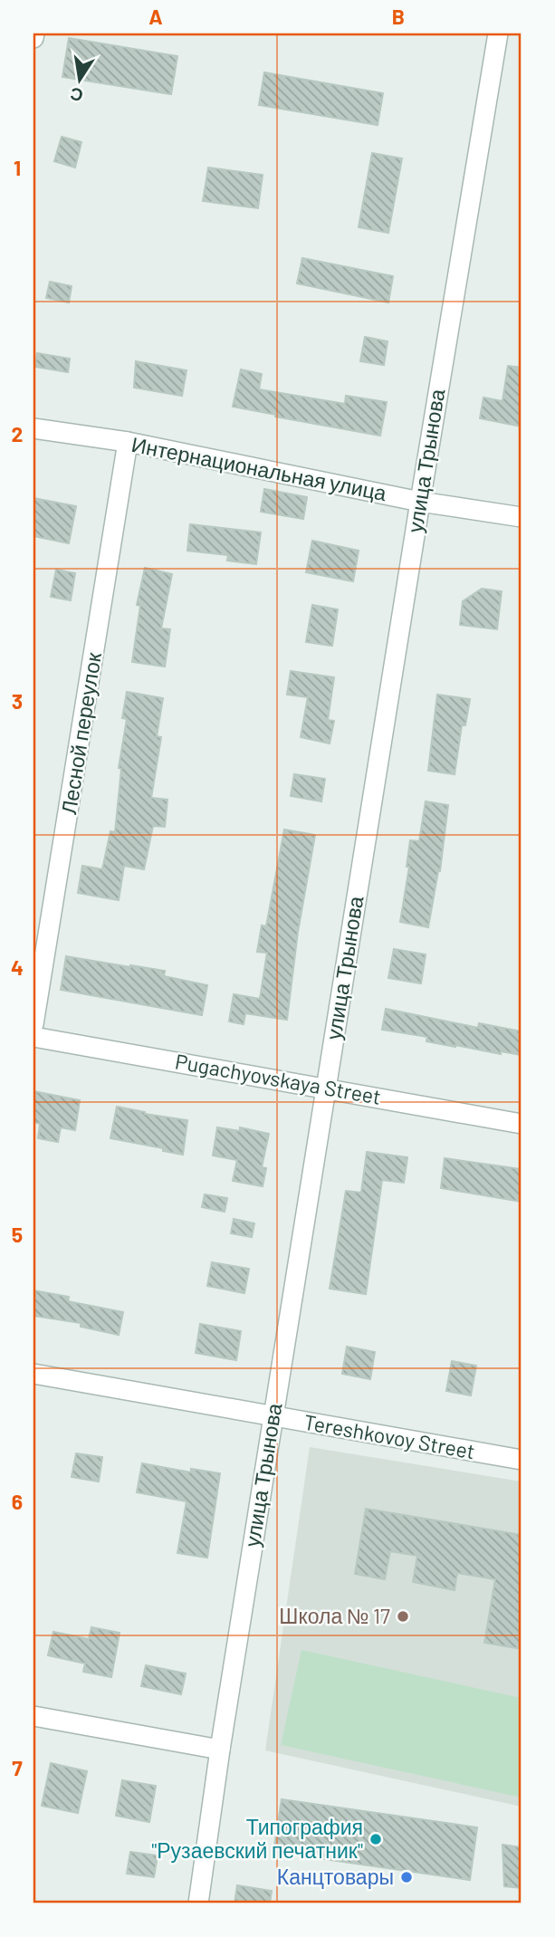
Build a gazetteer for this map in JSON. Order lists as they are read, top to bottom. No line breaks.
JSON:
{"streets":{"street":["улица Трынова","Интернациональная улица","Лесной переулок","Pugachyovskaya Street","Tereshkovoy Street"]},"crossings":[["улица Трынова","Интернациональная улица"],["улица Трынова","Pugachyovskaya Street"],["улица Трынова","Tereshkovoy Street"],["Интернациональная улица","Лесной переулок"]],"places":["Школа № 17","Типография \"Рузаевский печатник\"","Канцтовары"],"north":"bottom","grid":{"columns":["A","B"],"rows":["1","2","3","4","5","6","7"]}}
